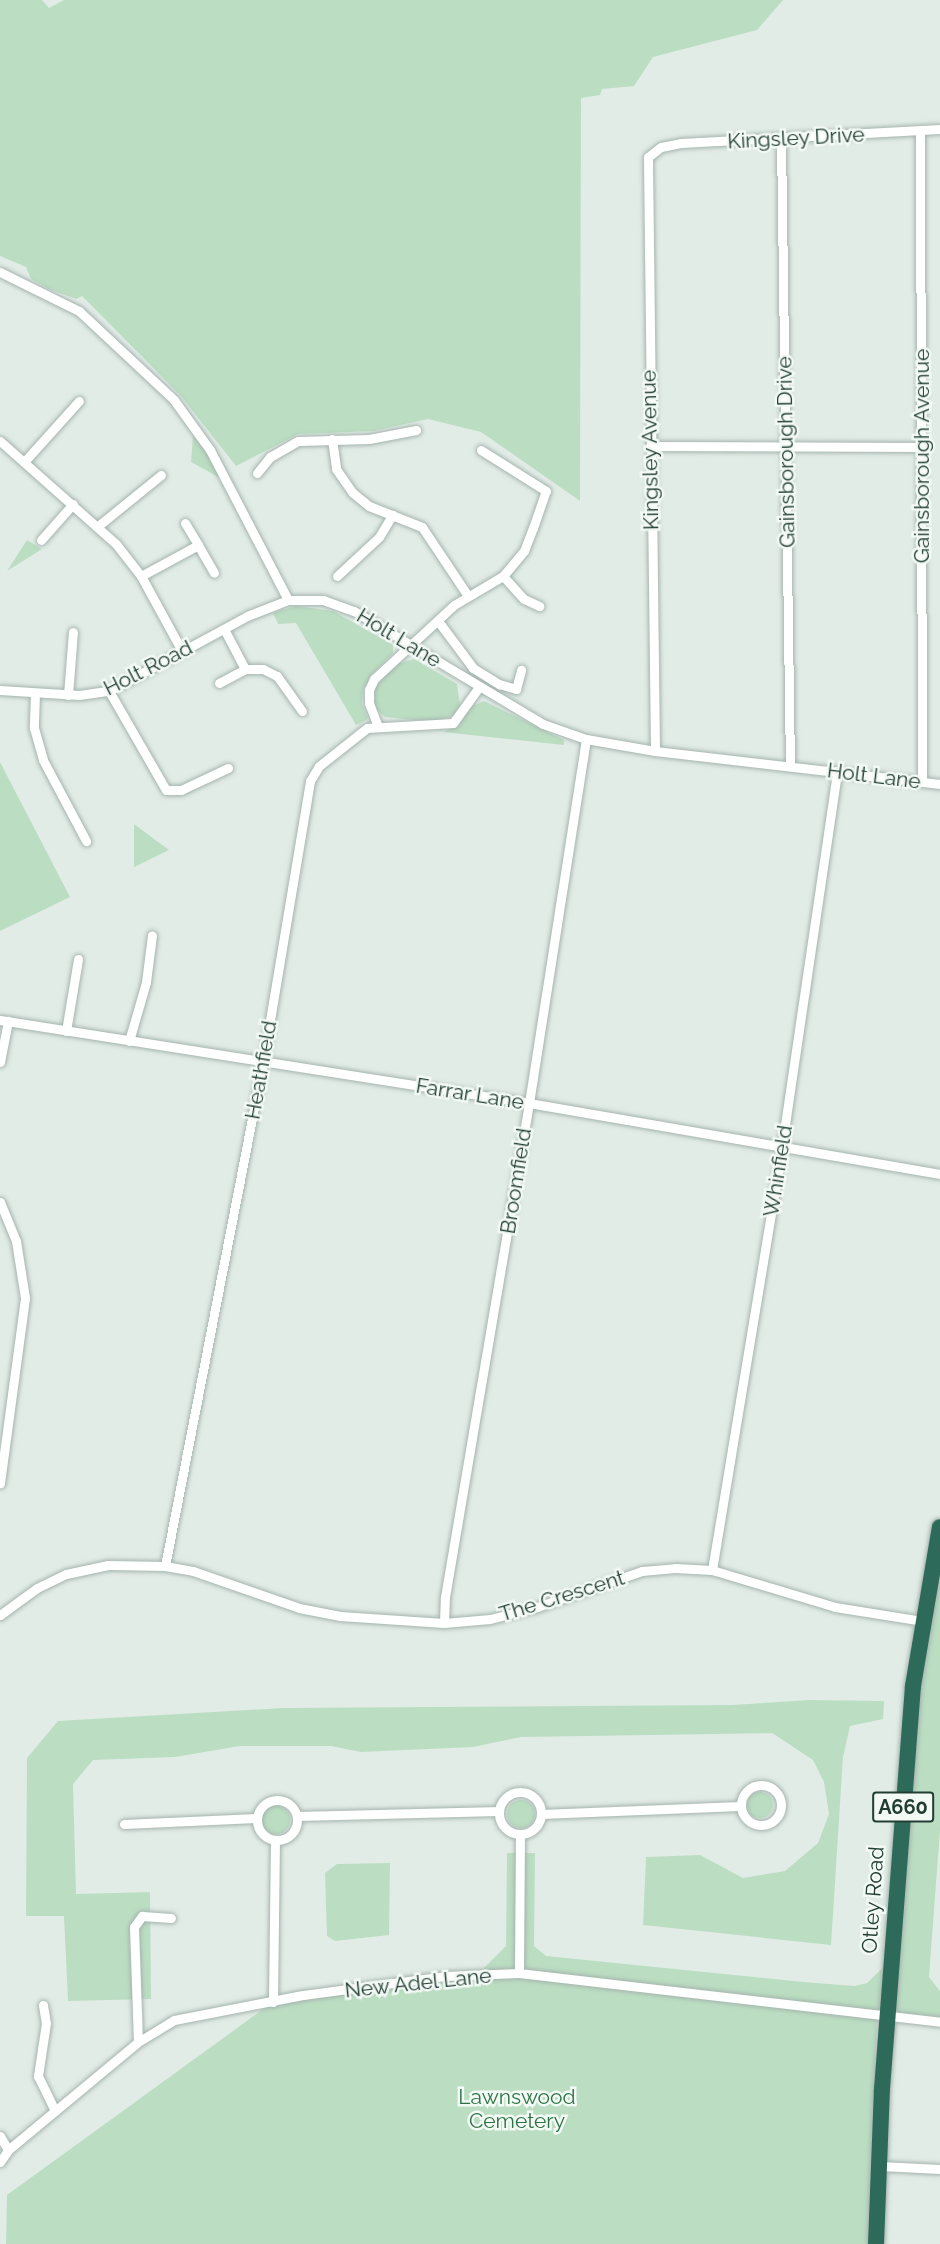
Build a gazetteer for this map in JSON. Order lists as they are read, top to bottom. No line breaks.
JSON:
{"streets":{"highway":["A660","Otley Road"],"street":["Kingsley Drive","Kingsley Avenue","Gainsborough Drive","Gainsborough Avenue","Holt Lane","Holt Road","Heathfield","Farrar Lane","Whinfield","Broomfield","The Crescent","New Adel Lane"]},"crossings":[["Kingsley Drive","Kingsley Avenue"],["Kingsley Drive","Gainsborough Drive"],["Kingsley Drive","Gainsborough Avenue"],["Kingsley Avenue","Holt Lane"],["Gainsborough Drive","Holt Lane"],["Gainsborough Avenue","Holt Lane"],["Holt Lane","Holt Road"],["Holt Lane","Whinfield"],["Holt Lane","Broomfield"],["Heathfield","Farrar Lane"],["Heathfield","The Crescent"],["Farrar Lane","Whinfield"],["Farrar Lane","Broomfield"],["Whinfield","The Crescent"],["Broomfield","The Crescent"],["The Crescent","Otley Road"],["Otley Road","New Adel Lane"]],"parks":["Lawnswood Cemetery"]}
